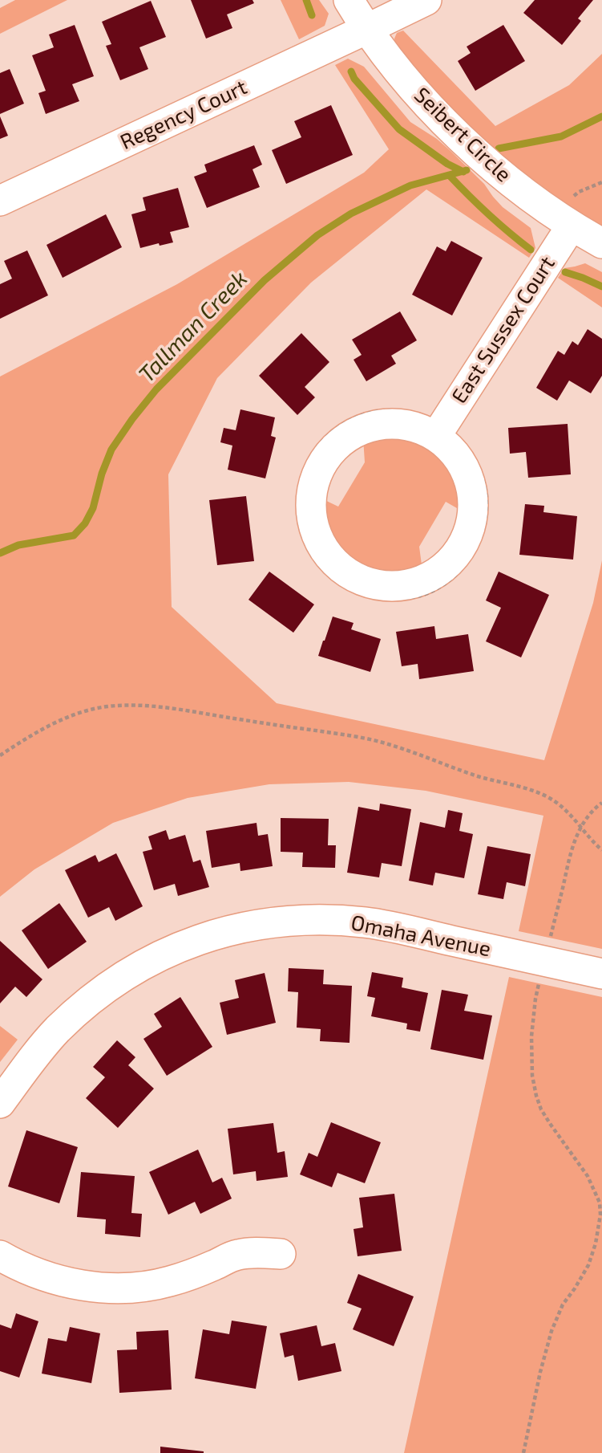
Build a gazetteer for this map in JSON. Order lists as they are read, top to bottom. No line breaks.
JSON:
{"streets":{"street":["Regency Court","Seibert Circle","East Sussex Court","Omaha Avenue"]},"crossings":[["Regency Court","Seibert Circle"],["Seibert Circle","East Sussex Court"]],"water":["Tallman Creek"]}
